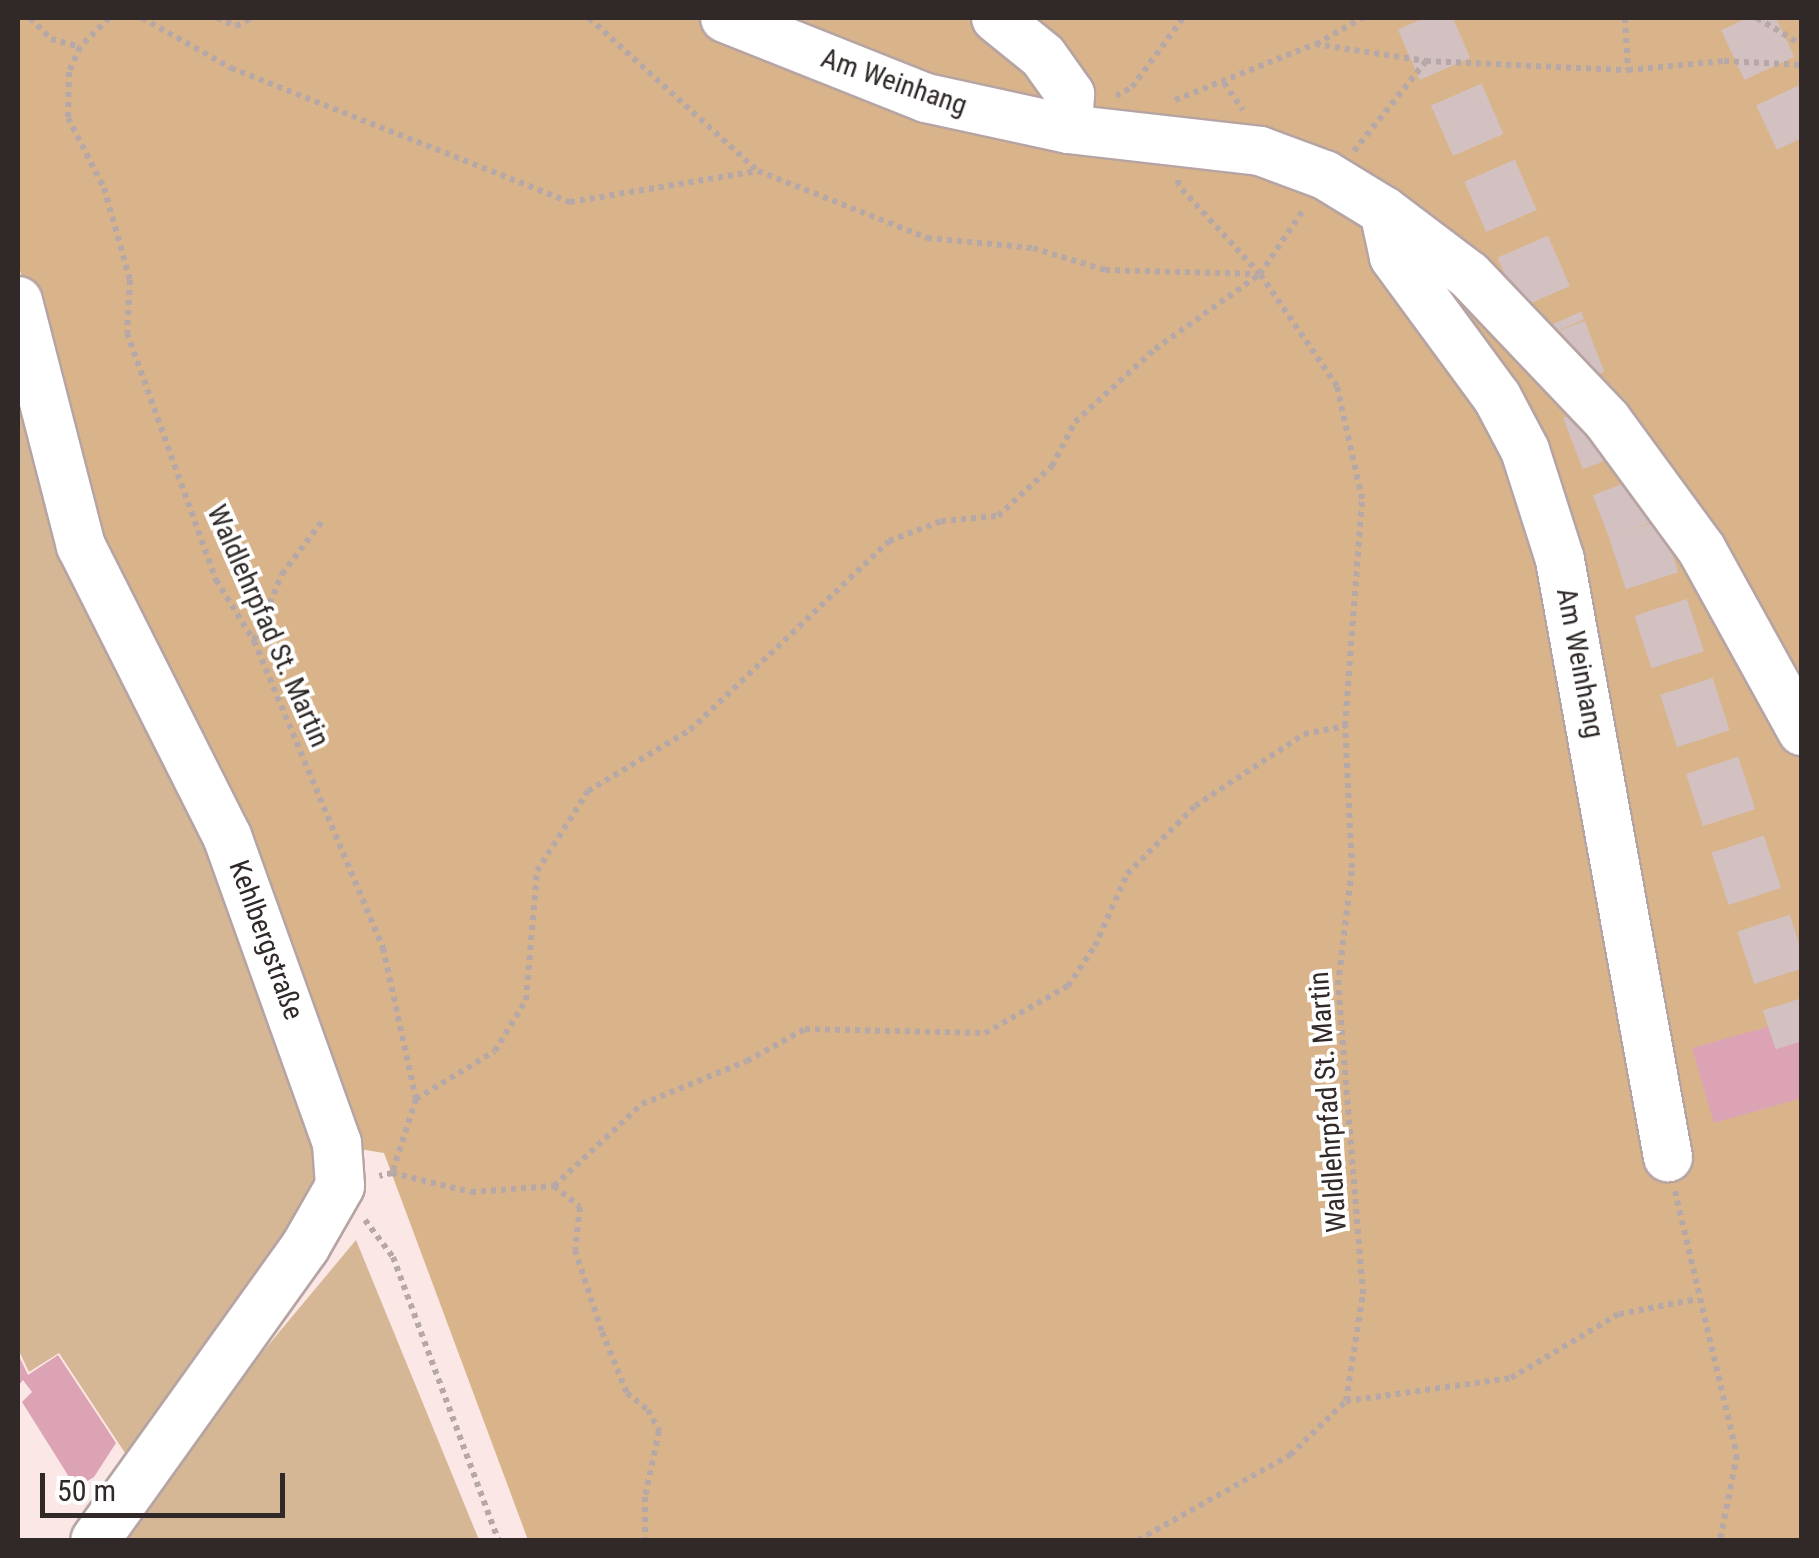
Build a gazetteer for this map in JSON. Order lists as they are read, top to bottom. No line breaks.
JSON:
{"streets":{"street":["Am Weinhang","Kehlbergstraße"],"path":["Waldlehrpfad St. Martin"]},"crossings":[["Am Weinhang","Waldlehrpfad St. Martin"]],"scale_bar":"50 m"}
